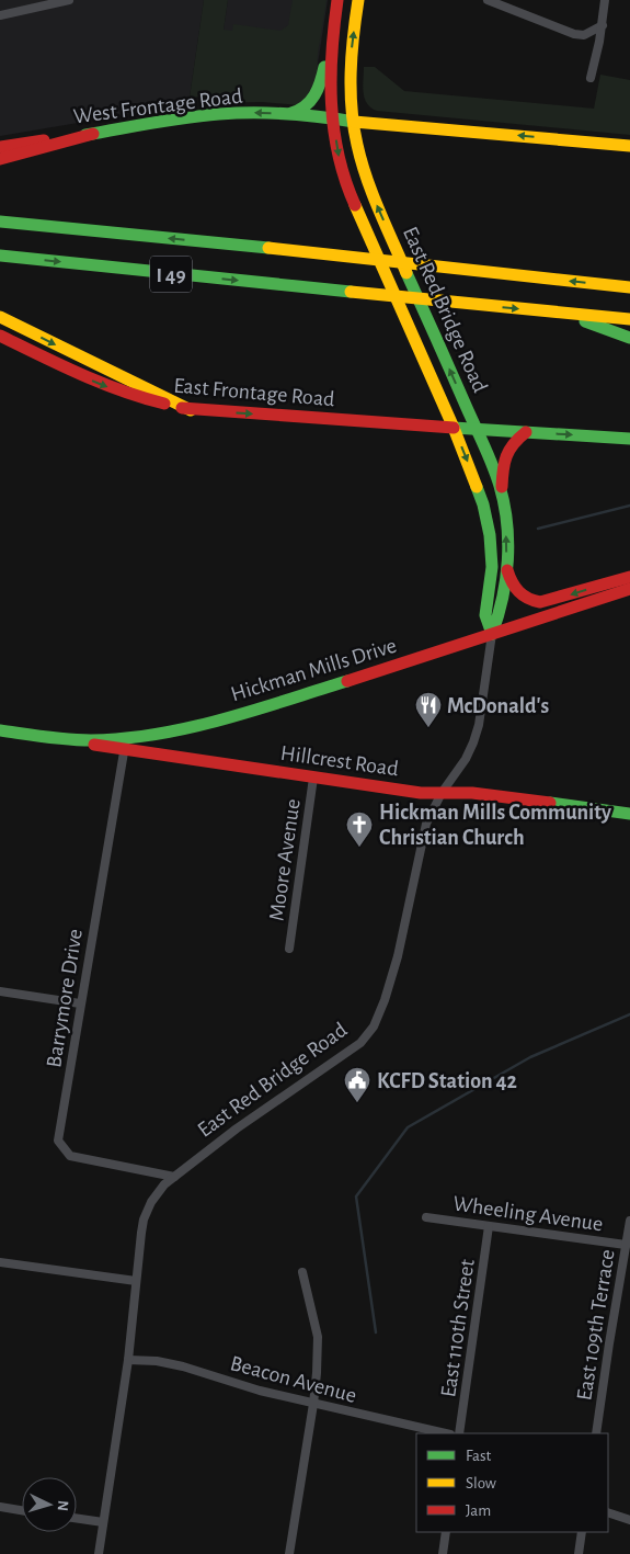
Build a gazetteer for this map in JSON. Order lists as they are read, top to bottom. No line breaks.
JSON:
{"streets":{"main road":["West Frontage Road","I 49","East Red Bridge Road","East Frontage Road","Hickman Mills Drive","Hillcrest Road"],"street":["Moore Avenue","Barrymore Drive","Wheeling Avenue","East 109th Terrace","East 110th Street","Beacon Avenue"]},"crossings":[["West Frontage Road","East Red Bridge Road"],["East Red Bridge Road","East Frontage Road"],["East Red Bridge Road","Hickman Mills Drive"],["East Red Bridge Road","Hillcrest Road"],["East Red Bridge Road","Barrymore Drive"],["East Red Bridge Road","Beacon Avenue"],["Hickman Mills Drive","Hillcrest Road"],["Hickman Mills Drive","Barrymore Drive"],["Hillcrest Road","Moore Avenue"],["Hillcrest Road","Barrymore Drive"],["Wheeling Avenue","East 109th Terrace"],["Wheeling Avenue","East 110th Street"]],"one_way":["West Frontage Road"],"places":{"restaurant":["McDonald's"],"church":["Hickman Mills Community Christian Church"],"public building":["KCFD Station 42"]},"legend":["Fast","Slow","Jam"],"north":"right"}
